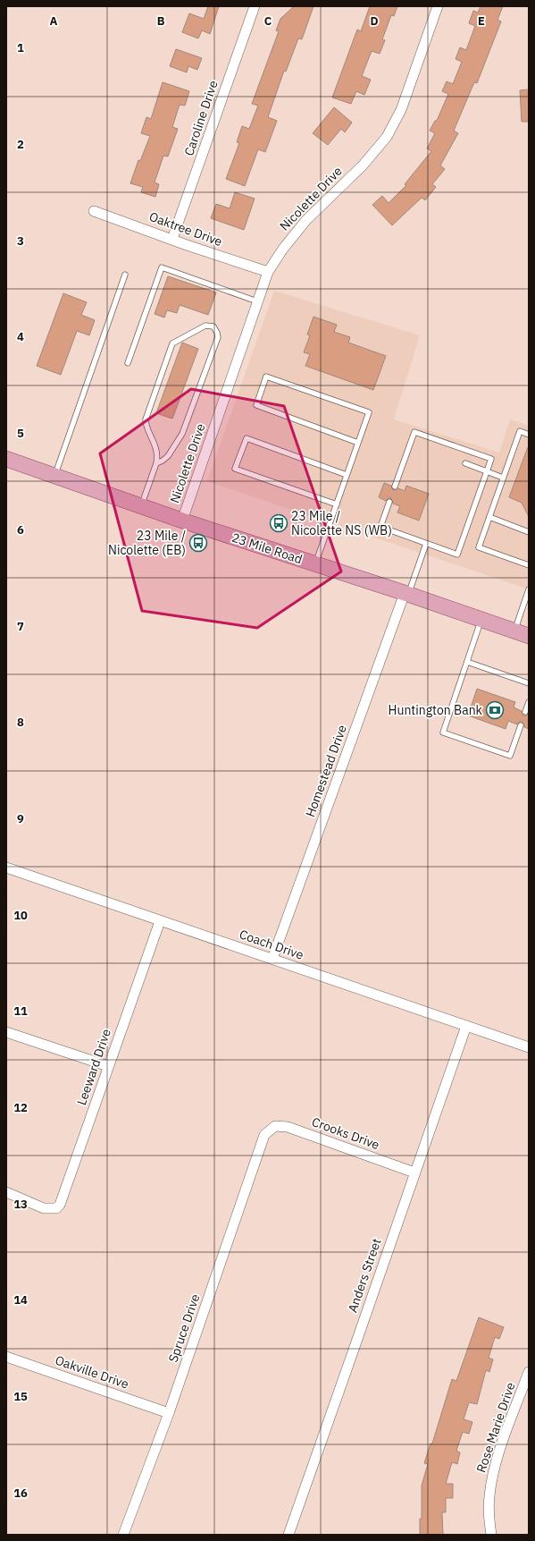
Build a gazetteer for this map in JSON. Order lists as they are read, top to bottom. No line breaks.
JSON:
{"streets":{"main road":["23 Mile Road"],"street":["Caroline Drive","Nicolette Drive","Oaktree Drive","Homestead Drive","Coach Drive","Leeward Drive","Crooks Drive","Anders Street","Spruce Drive","Oakville Drive","Rose Marie Drive"]},"crossings":[["Caroline Drive","Oaktree Drive"],["Nicolette Drive","Oaktree Drive"],["Nicolette Drive","23 Mile Road"],["23 Mile Road","Homestead Drive"],["Homestead Drive","Coach Drive"],["Coach Drive","Leeward Drive"],["Coach Drive","Anders Street"],["Crooks Drive","Anders Street"],["Crooks Drive","Spruce Drive"],["Spruce Drive","Oakville Drive"]],"places":{"bus stop":["23 Mile / Nicolette NS (WB)","23 Mile / Nicolette (EB)"],"bank":["Huntington Bank"]},"grid":{"columns":["A","B","C","D","E"],"rows":["1","2","3","4","5","6","7","8","9","10","11","12","13","14","15","16"]}}
